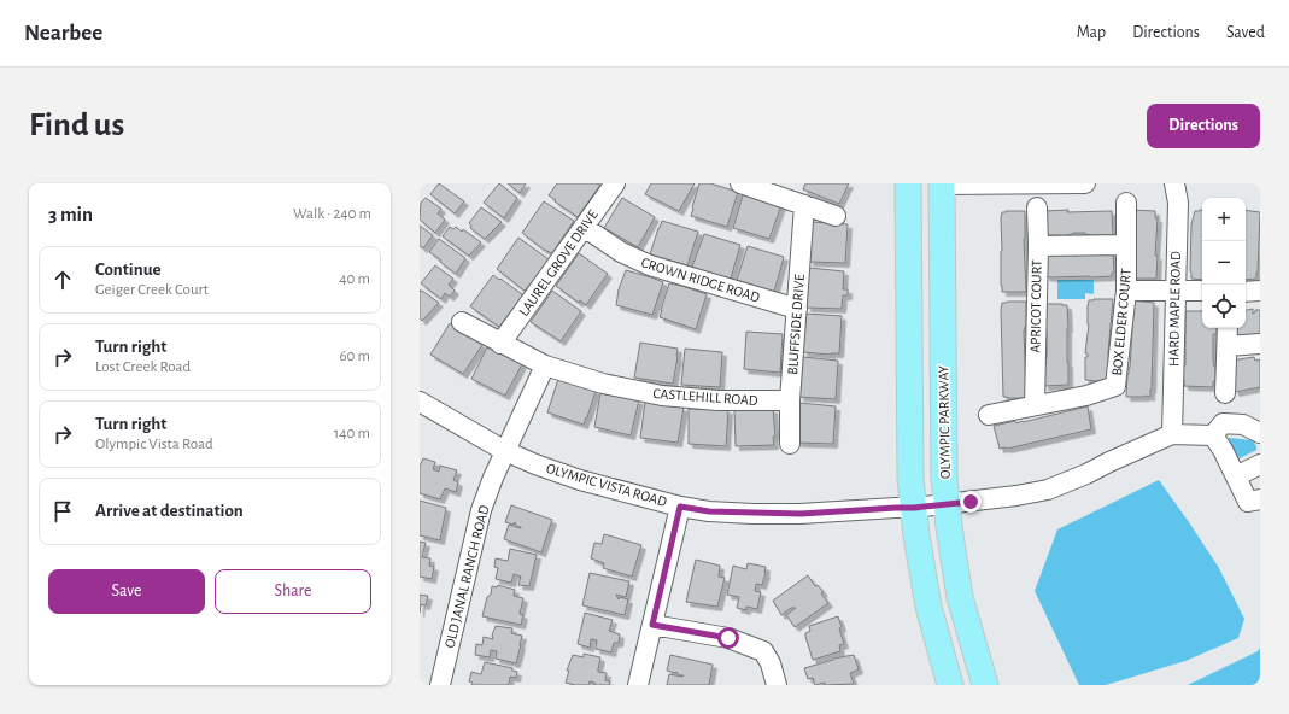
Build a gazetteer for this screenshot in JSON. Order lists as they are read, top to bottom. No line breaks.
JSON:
{"streets":{"main road":["OLYMPIC PARKWAY"],"street":["LAUREL GROVE DRIVE","CROWN RIDGE ROAD","APRICOT COURT","HARD MAPLE ROAD","BOX ELDER COURT","BLUFFSIDE DRIVE","CASTLEHILL ROAD","OLYMPIC VISTA ROAD","OLD JANAL RANCH ROAD"]},"crossings":[["LAUREL GROVE DRIVE","CROWN RIDGE ROAD"],["LAUREL GROVE DRIVE","CASTLEHILL ROAD"],["CROWN RIDGE ROAD","BLUFFSIDE DRIVE"],["APRICOT COURT","BOX ELDER COURT"],["HARD MAPLE ROAD","OLYMPIC VISTA ROAD"],["BLUFFSIDE DRIVE","CASTLEHILL ROAD"],["CASTLEHILL ROAD","OLD JANAL RANCH ROAD"],["OLYMPIC PARKWAY","OLYMPIC VISTA ROAD"],["OLYMPIC VISTA ROAD","OLD JANAL RANCH ROAD"]],"page":{"header":"Nearbee","nav":["Map","Directions","Saved"],"buttons":["Directions",["Save","Share"]],"title":"Find us","heading":["3 min","Walk · 240 m"],"map_buttons":["+","−"],"list":[["Continue","Geiger Creek Court","40 m"],["Turn right","Lost Creek Road","60 m"],["Turn right","Olympic Vista Road","140 m"],"Arrive at destination"]}}
